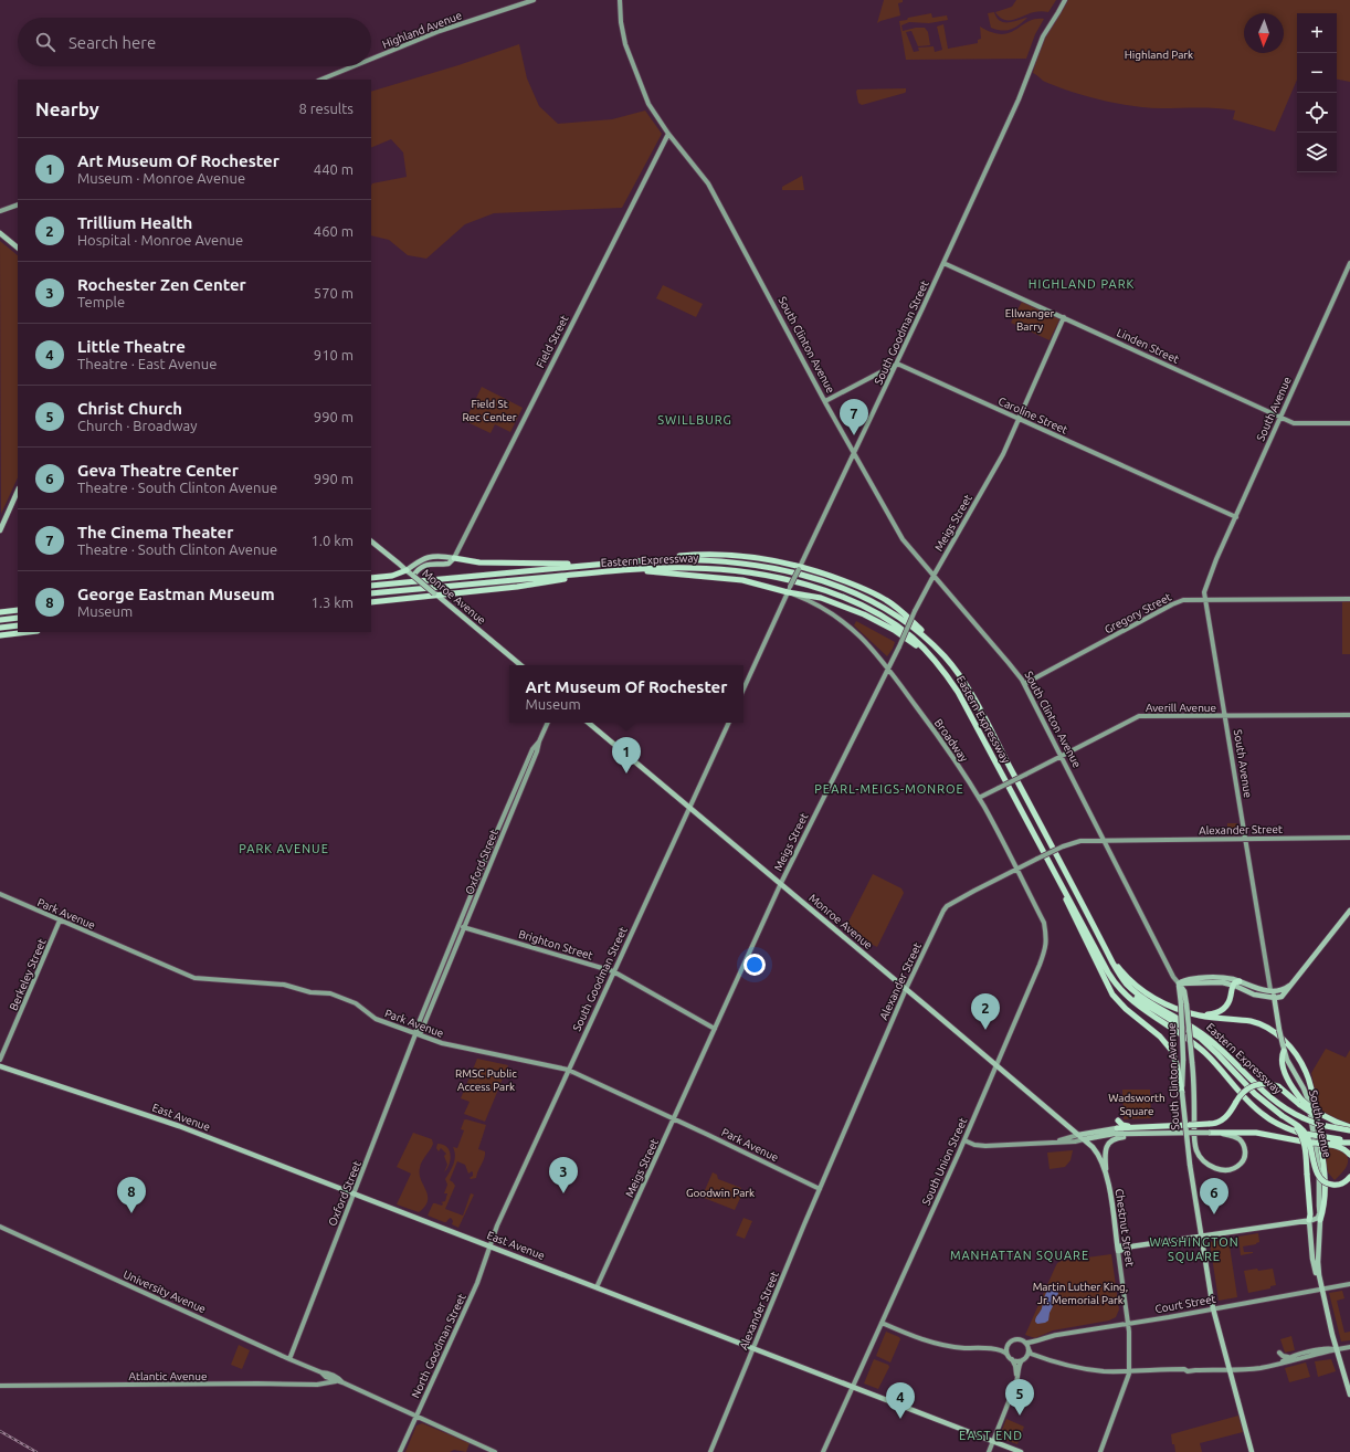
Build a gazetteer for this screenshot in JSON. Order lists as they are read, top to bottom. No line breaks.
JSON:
{"streets":{"highway":["Eastern Expressway"],"main road":["South Clinton Avenue","South Avenue","Monroe Avenue","East Avenue","Chestnut Street"],"street":["Highland Avenue","South Goodman Street","Field Street","Linden Street","Caroline Street","Meigs Street","Gregory Street","Averill Avenue","Broadway","Alexander Street","Oxford Street","Park Avenue","Brighton Street","Berkeley Street","South Union Street","University Avenue","Court Street","North Goodman Street","Atlantic Avenue"]},"crossings":[["South Goodman Street","South Clinton Avenue"],["South Goodman Street","Linden Street"],["South Goodman Street","Caroline Street"],["South Goodman Street","Monroe Avenue"],["South Goodman Street","Broadway"],["South Goodman Street","Park Avenue"],["South Goodman Street","Brighton Street"],["South Goodman Street","East Avenue"],["South Goodman Street","North Goodman Street"],["Field Street","South Clinton Avenue"],["South Clinton Avenue","Meigs Street"],["South Clinton Avenue","Gregory Street"],["South Clinton Avenue","Averill Avenue"],["South Clinton Avenue","Alexander Street"],["South Clinton Avenue","Court Street"],["Linden Street","South Avenue"],["Linden Street","Meigs Street"],["South Avenue","Caroline Street"],["South Avenue","Gregory Street"],["South Avenue","Averill Avenue"],["South Avenue","Alexander Street"],["South Avenue","Court Street"],["Caroline Street","Meigs Street"],["Meigs Street","Monroe Avenue"],["Meigs Street","Broadway"],["Meigs Street","Park Avenue"],["Meigs Street","Brighton Street"],["Meigs Street","East Avenue"],["Monroe Avenue","Alexander Street"],["Monroe Avenue","South Union Street"],["Monroe Avenue","Chestnut Street"],["Averill Avenue","Broadway"],["Broadway","Alexander Street"],["Broadway","South Union Street"],["Alexander Street","Park Avenue"],["Alexander Street","East Avenue"],["Oxford Street","Park Avenue"],["Oxford Street","Brighton Street"],["Oxford Street","East Avenue"],["Oxford Street","University Avenue"],["Park Avenue","Berkeley Street"],["East Avenue","South Union Street"],["East Avenue","North Goodman Street"],["Chestnut Street","Court Street"],["University Avenue","North Goodman Street"],["University Avenue","Atlantic Avenue"]],"districts":["HIGHLAND PARK","SWILLBURG","PEARL-MEIGS-MONROE","PARK AVENUE","WASHINGTON SQUARE","MANHATTAN SQUARE","EAST END"],"parks":["Highland Park","Ellwanger Barry","Field St Rec Center","RMSC Public Access Park","Wadsworth Square","Goodwin Park","Martin Luther King, Jr. Memorial Park"],"north":"bottom","page":{"map_buttons":["+","−"],"search":"Search here","heading":["Nearby","8 results"],"list":[{"mark":"1","name":"Art Museum Of Rochester","note":"Museum · Monroe Avenue","value":"440 m"},{"mark":"2","name":"Trillium Health","note":"Hospital · Monroe Avenue","value":"460 m"},{"mark":"3","name":"Rochester Zen Center","note":"Temple","value":"570 m"},{"mark":"4","name":"Little Theatre","note":"Theatre · East Avenue","value":"910 m"},{"mark":"5","name":"Christ Church","note":"Church · Broadway","value":"990 m"},{"mark":"6","name":"Geva Theatre Center","note":"Theatre · South Clinton Avenue","value":"990 m"},{"mark":"7","name":"The Cinema Theater","note":"Theatre · South Clinton Avenue","value":"1.0 km"},{"mark":"8","name":"George Eastman Museum","note":"Museum","value":"1.3 km"}],"pins":["7","1","2","3","8","6","5","4"],"popup":["Art Museum Of Rochester","Museum"]}}
